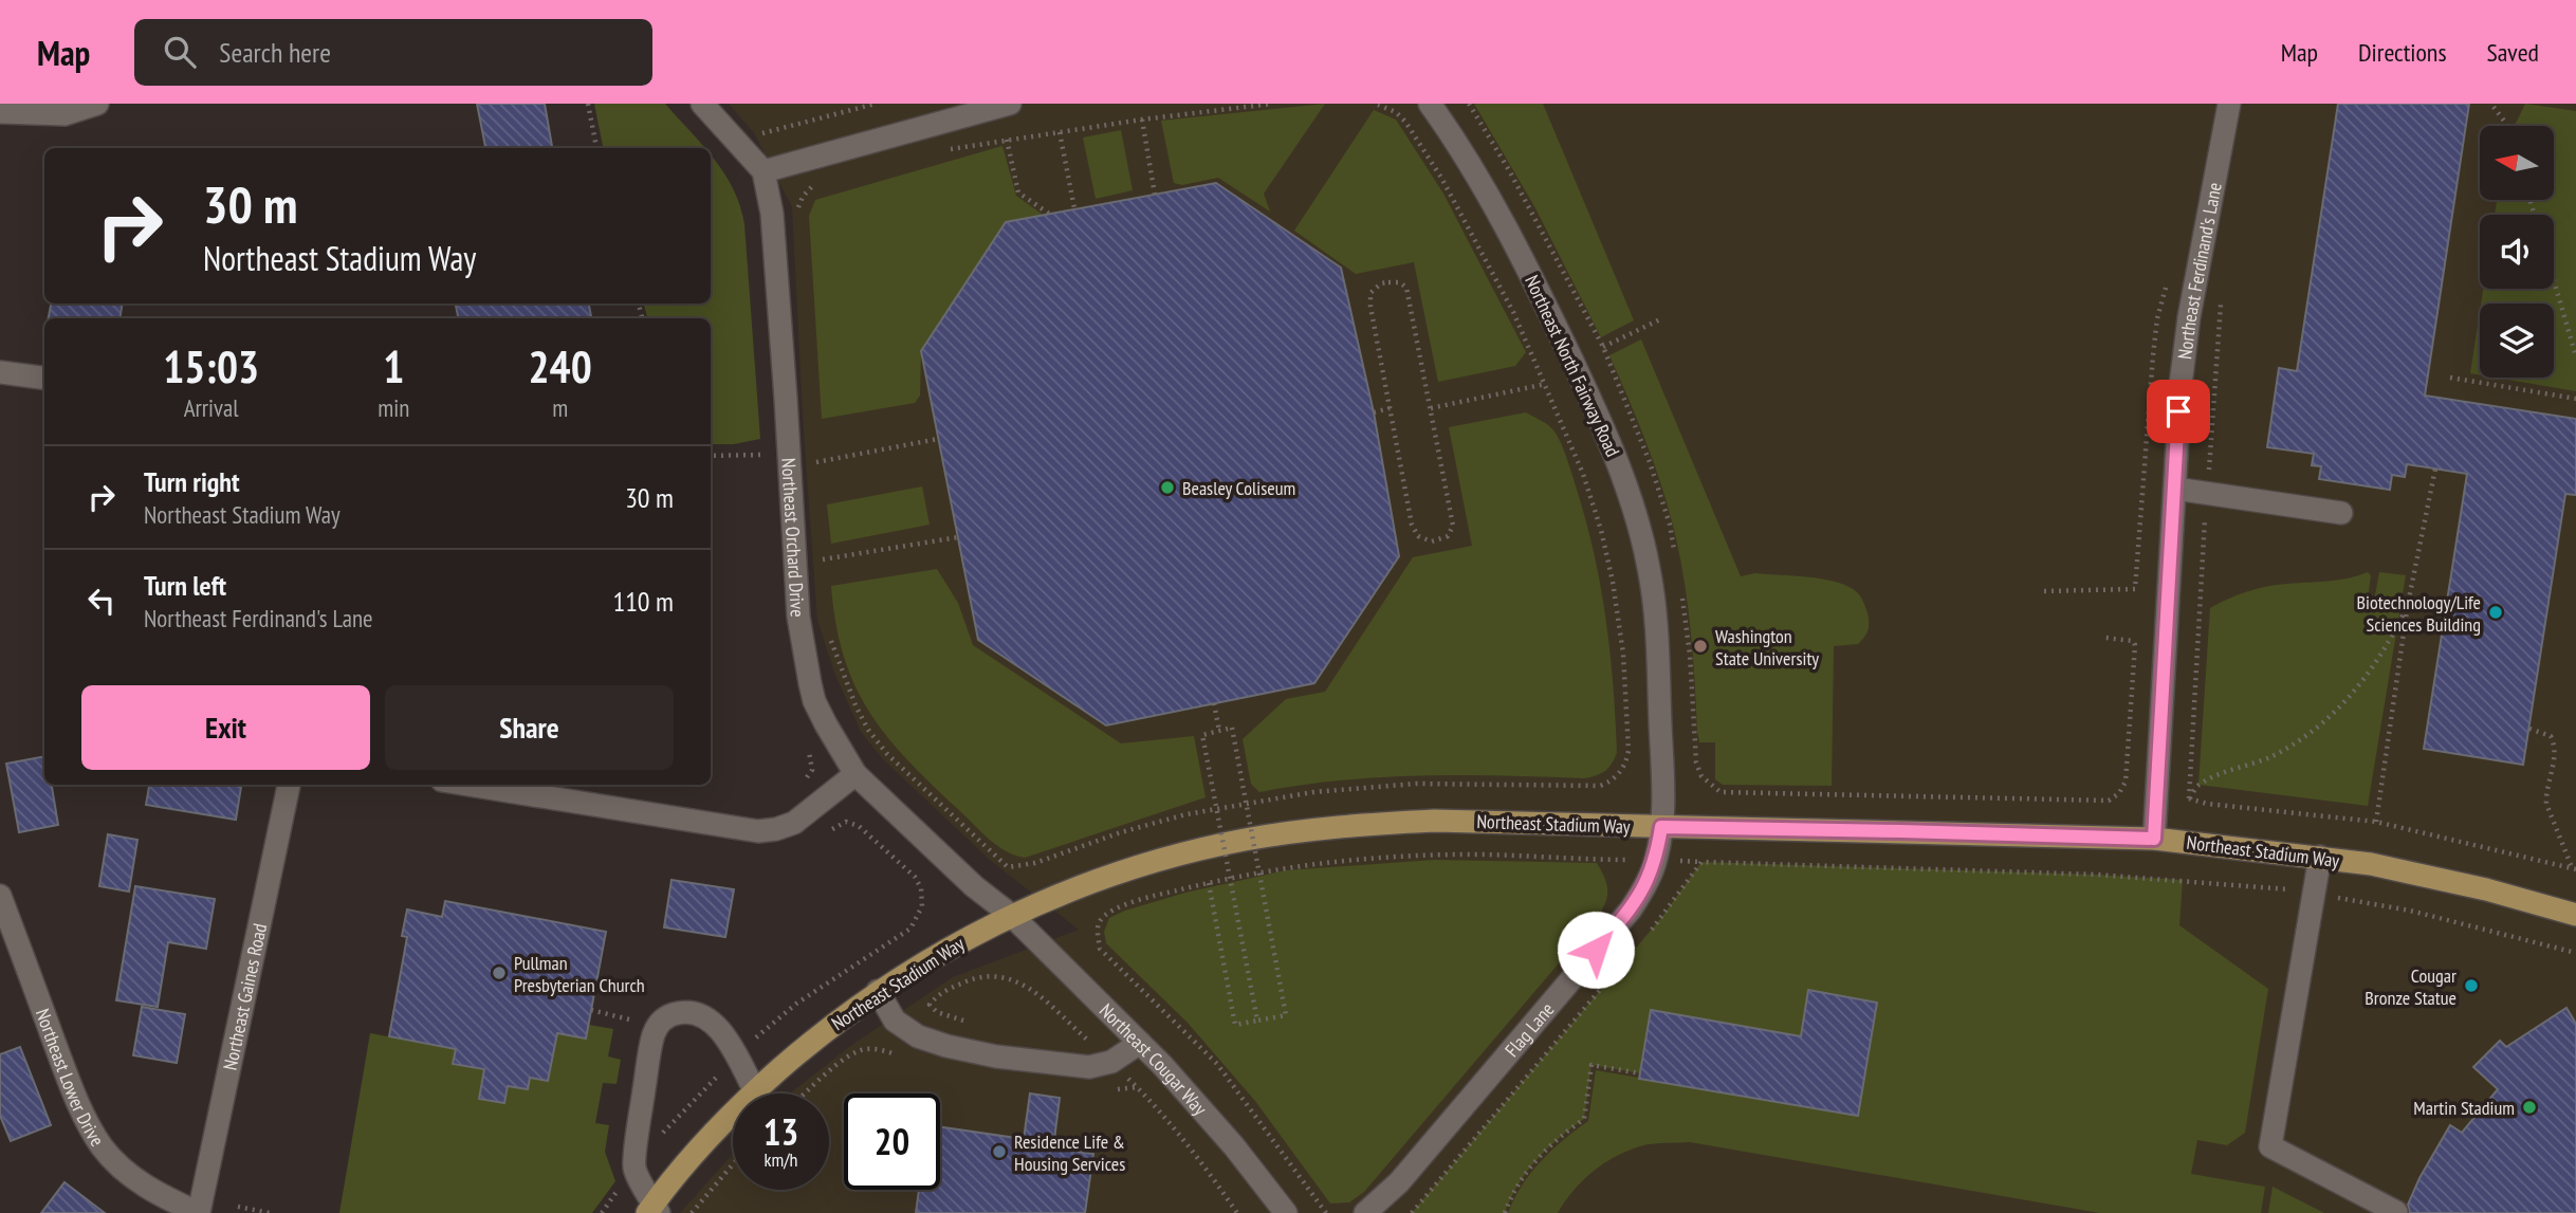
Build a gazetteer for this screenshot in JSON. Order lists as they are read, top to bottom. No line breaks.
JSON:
{"streets":{"main road":["Northeast Stadium Way"],"street":["Northeast Ferdinand's Lane","Northeast North Fairway Road","Northeast Orchard Drive","Northeast Gaines Road","Flag Lane","Northeast Cougar Way","Northeast Lower Drive"]},"crossings":[["Northeast Ferdinand's Lane","Northeast Stadium Way"],["Northeast North Fairway Road","Northeast Stadium Way"],["Northeast North Fairway Road","Flag Lane"],["Northeast Orchard Drive","Northeast Stadium Way"],["Northeast Orchard Drive","Northeast Cougar Way"],["Northeast Stadium Way","Flag Lane"],["Northeast Stadium Way","Northeast Cougar Way"],["Northeast Gaines Road","Northeast Lower Drive"]],"places":["Beasley Coliseum","Biotechnology/Life Sciences Building","Washington State University","Pullman Presbyterian Church","Cougar Bronze Statue","Martin Stadium","Residence Life & Housing Services"],"north":"left","page":{"header":"Map","search":"Search here","nav":["Map","Directions","Saved"],"turn":["30 m","Northeast Stadium Way"],"eta":["15:03","Arrival","1","min","240","m"],"list":[{"name":"Turn right","note":"Northeast Stadium Way","value":"30 m"},{"name":"Turn left","note":"Northeast Ferdinand's Lane","value":"110 m"}],"buttons":["Exit","Share"],"speed":"13 km/h","limit":"20"}}
